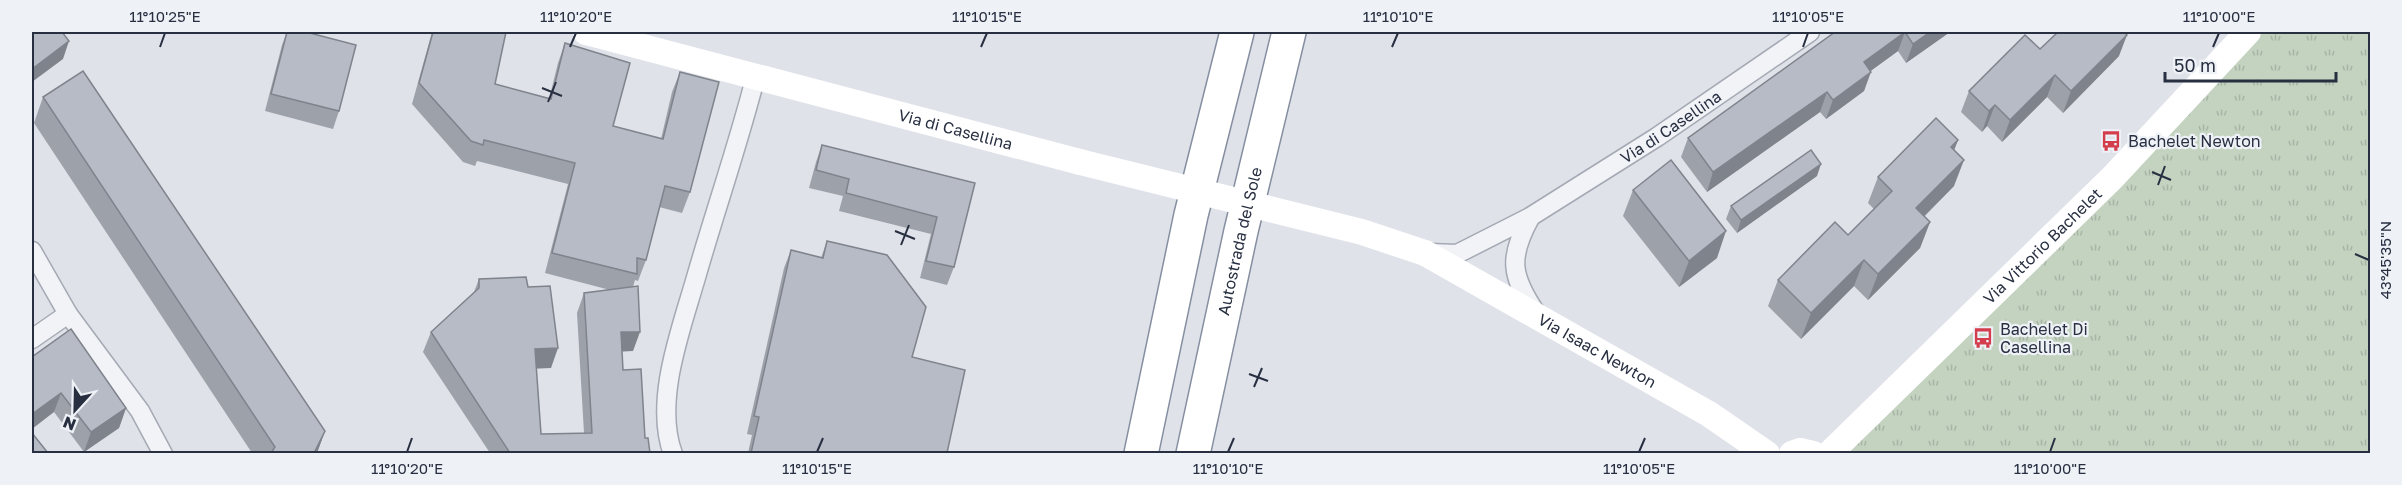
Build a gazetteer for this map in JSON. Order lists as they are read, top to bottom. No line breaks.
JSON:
{"streets":{"highway":["Autostrada del Sole"],"street":["Via di Casellina","Via Vittorio Bachelet","Via Isaac Newton"]},"crossings":[["Via di Casellina","Via Isaac Newton"]],"places":{"bus stop":["Bachelet Newton","Bachelet Di Casellina"]},"scale_bar":"50 m","north":"bottom","coordinates":["11°10'25\"E","11°10'20\"E","11°10'15\"E","11°10'10\"E","11°10'05\"E","11°10'00\"E","43°45'35\"N"]}
